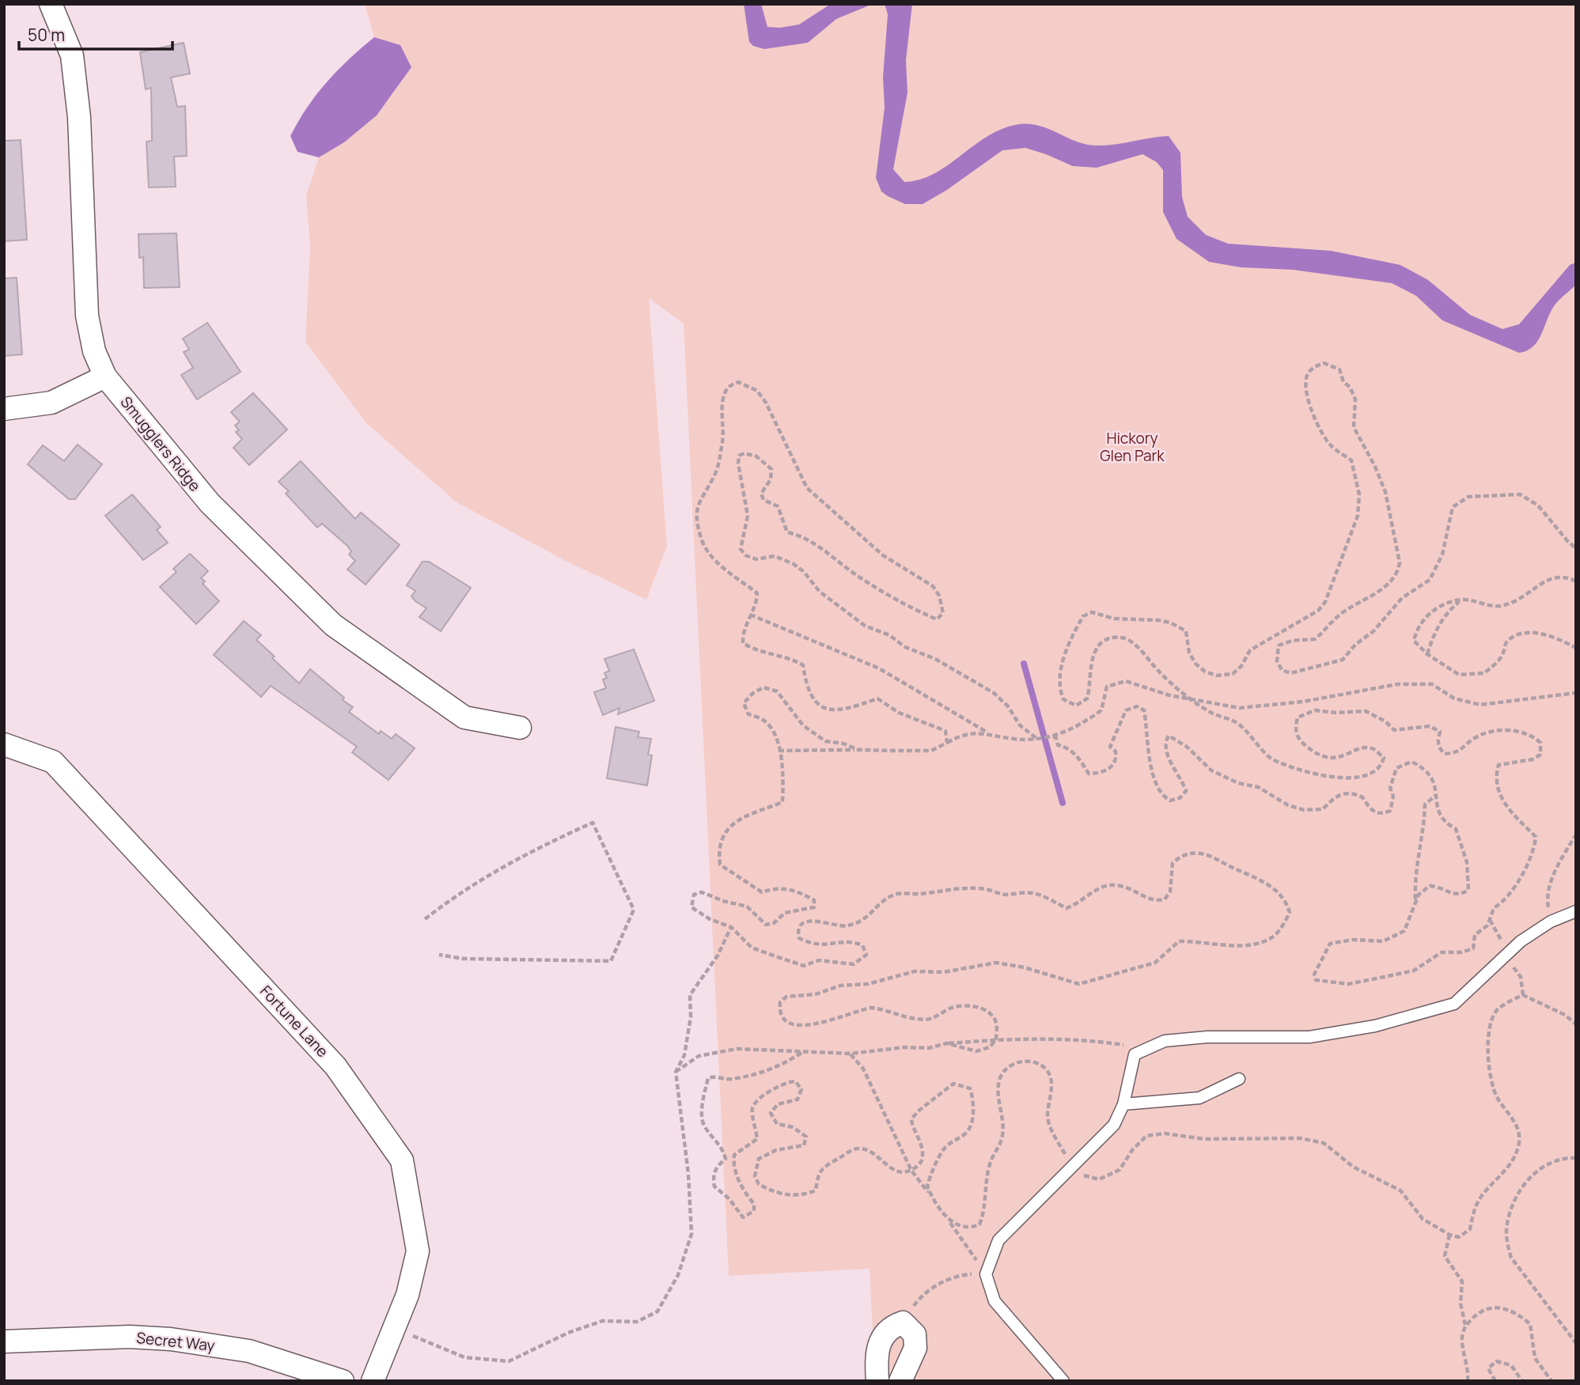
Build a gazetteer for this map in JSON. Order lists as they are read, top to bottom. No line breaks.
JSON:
{"streets":{"street":["Smugglers Ridge","Fortune Lane","Secret Way"]},"parks":["Hickory Glen Park"],"scale_bar":"50 m"}
